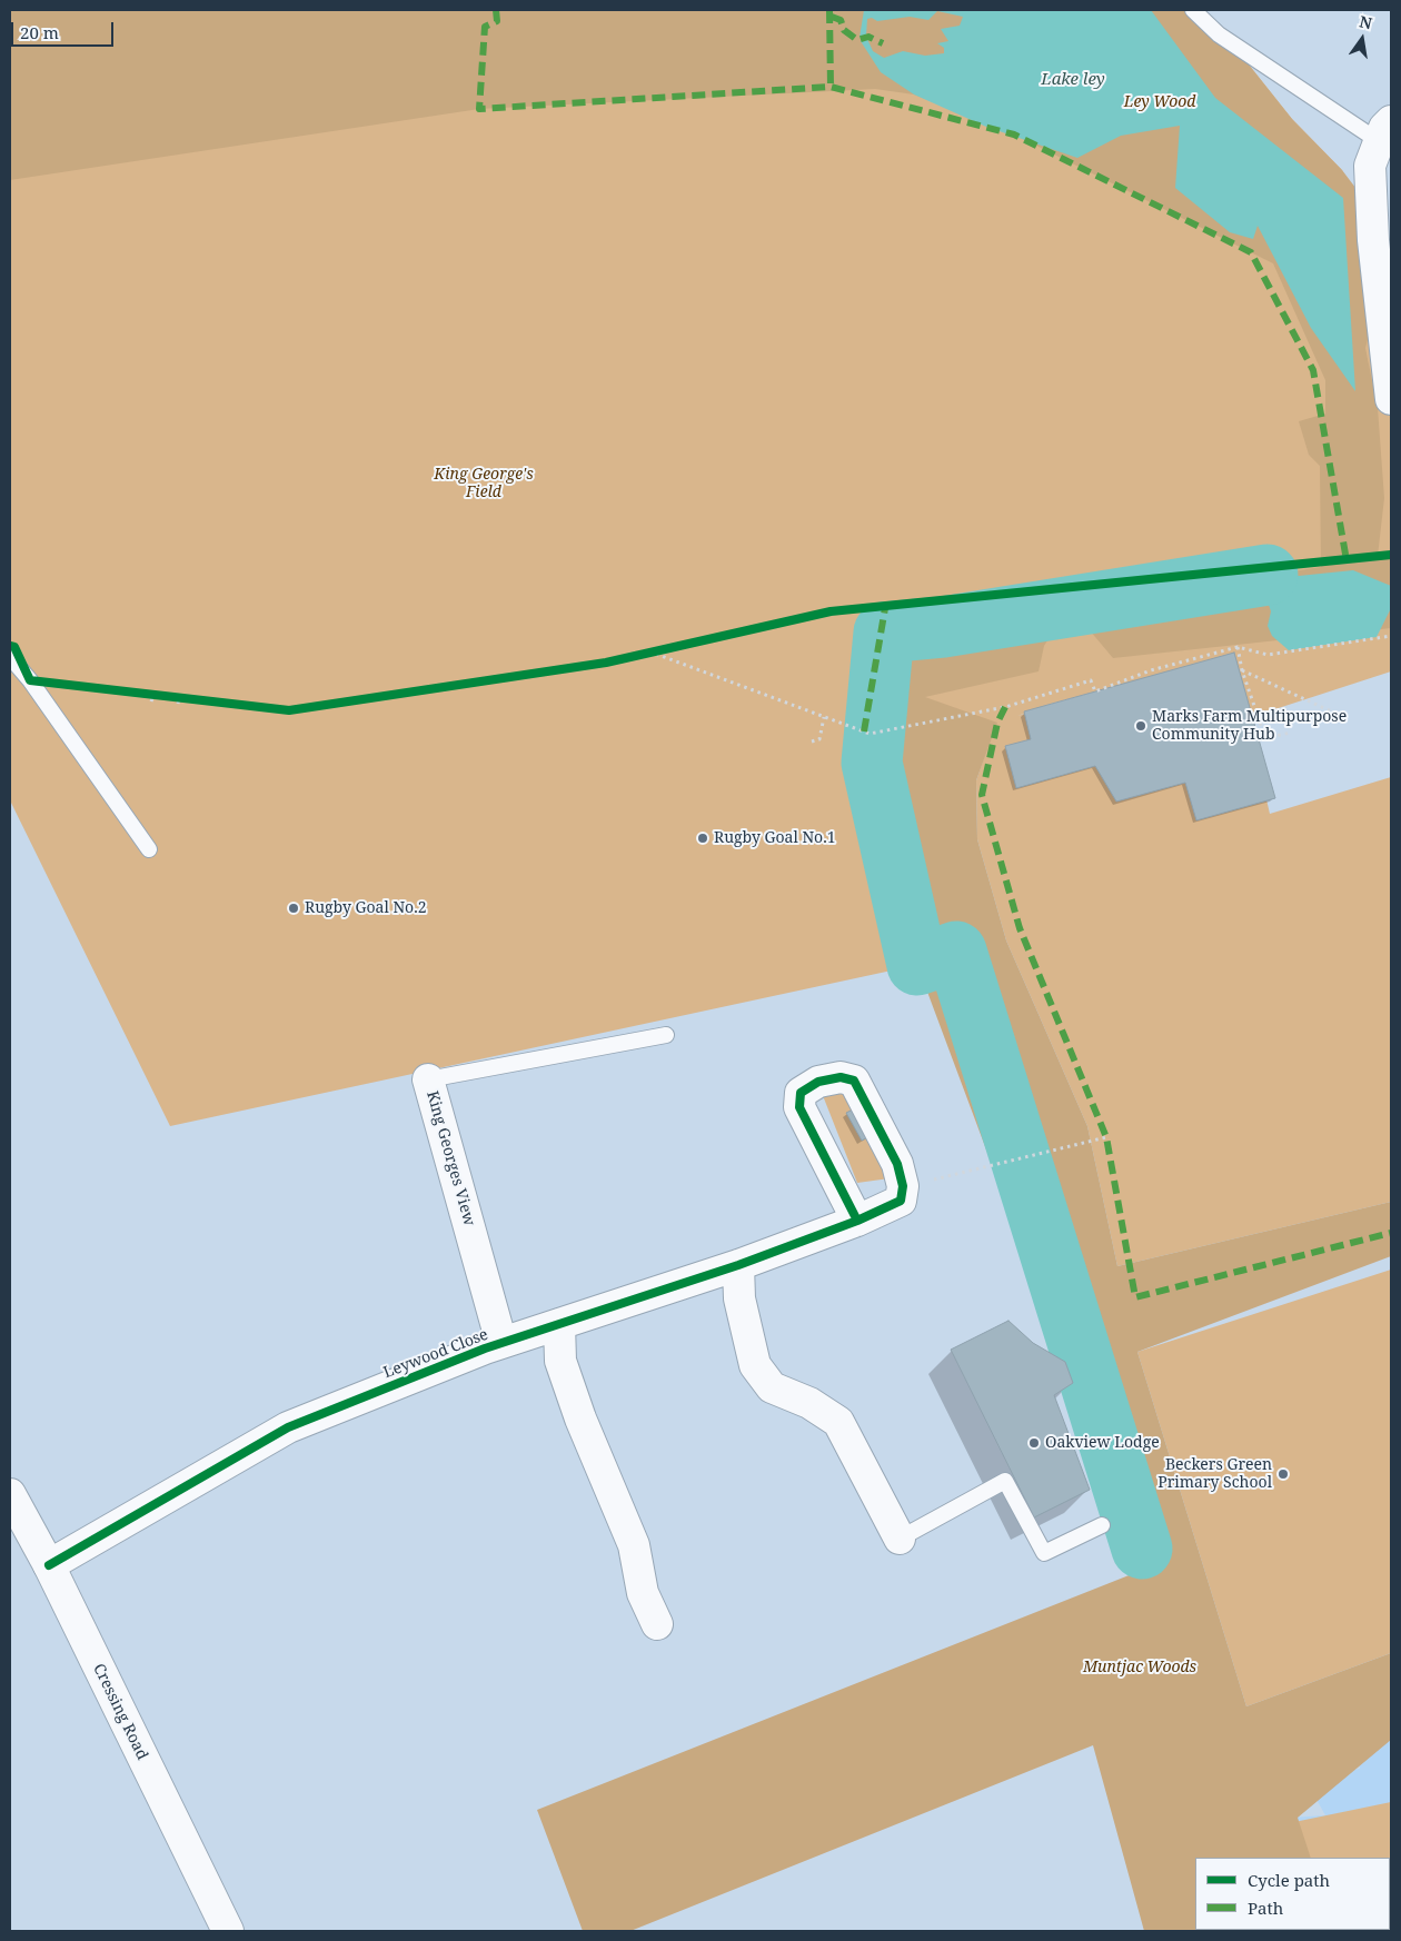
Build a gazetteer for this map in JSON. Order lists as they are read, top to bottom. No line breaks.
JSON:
{"streets":{"street":["King Georges View","Leywood Close","Cressing Road"]},"crossings":[["King Georges View","Leywood Close"],["Leywood Close","Cressing Road"]],"water":["Lake ley"],"parks":["Ley Wood","King George's Field","Muntjac Woods"],"places":["Marks Farm Multipurpose Community Hub","Rugby Goal No.1","Rugby Goal No.2","Oakview Lodge","Beckers Green Primary School"],"legend":["Cycle path","Path"],"scale_bar":"20 m","north":"top"}
